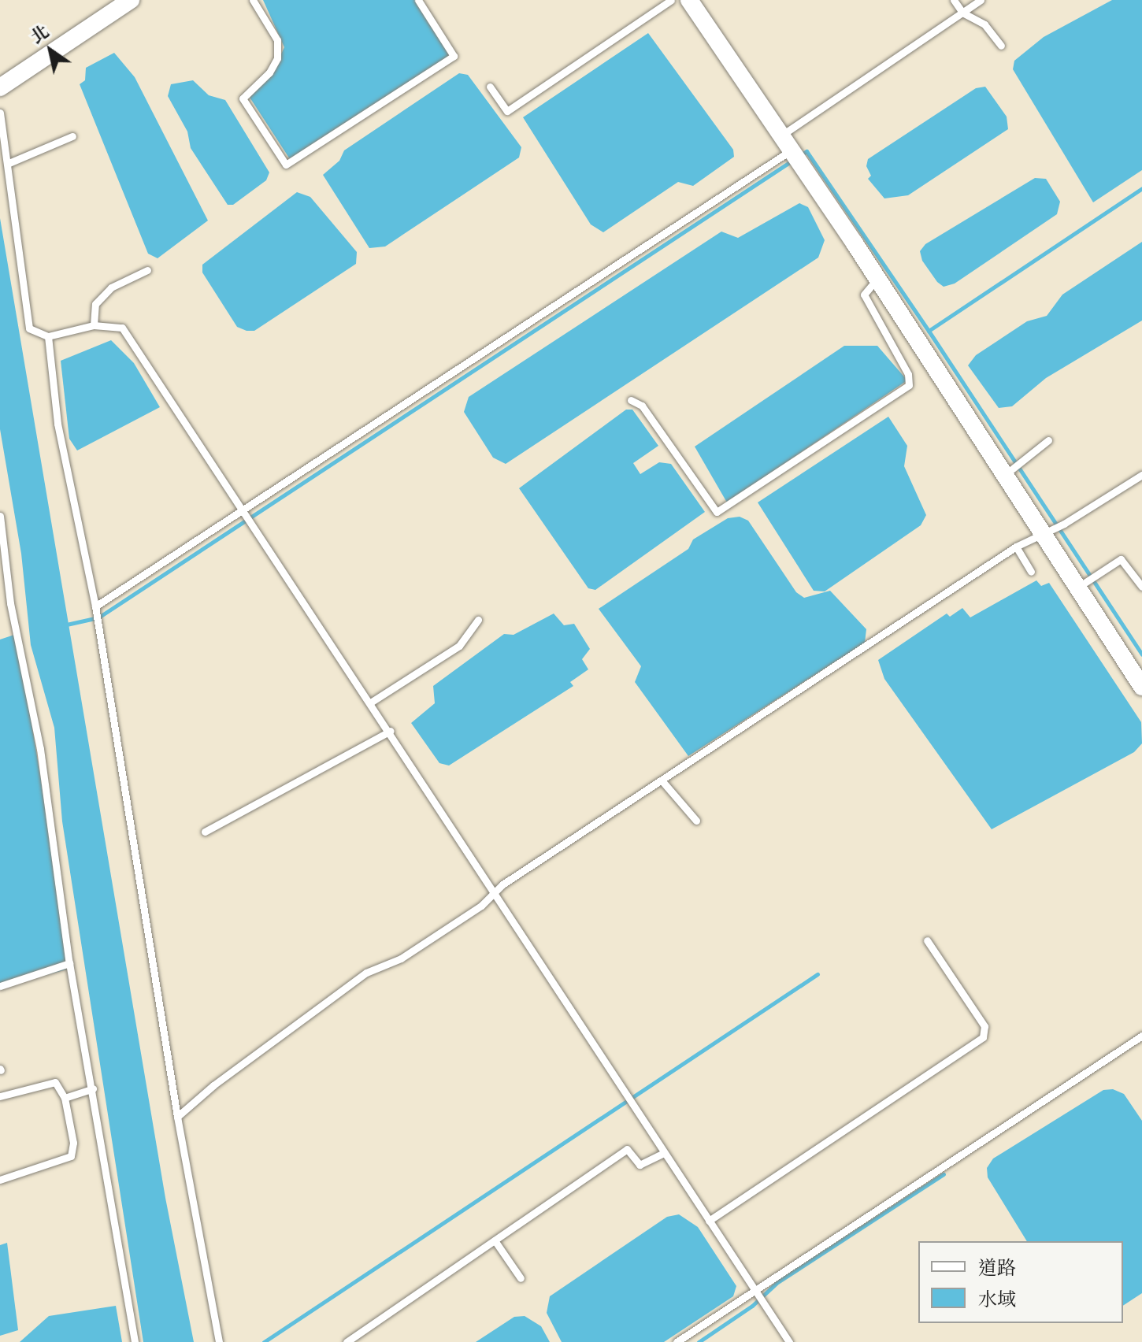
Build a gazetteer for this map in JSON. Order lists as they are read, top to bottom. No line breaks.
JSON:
{"legend":["道路","水域"],"north":"top left"}
